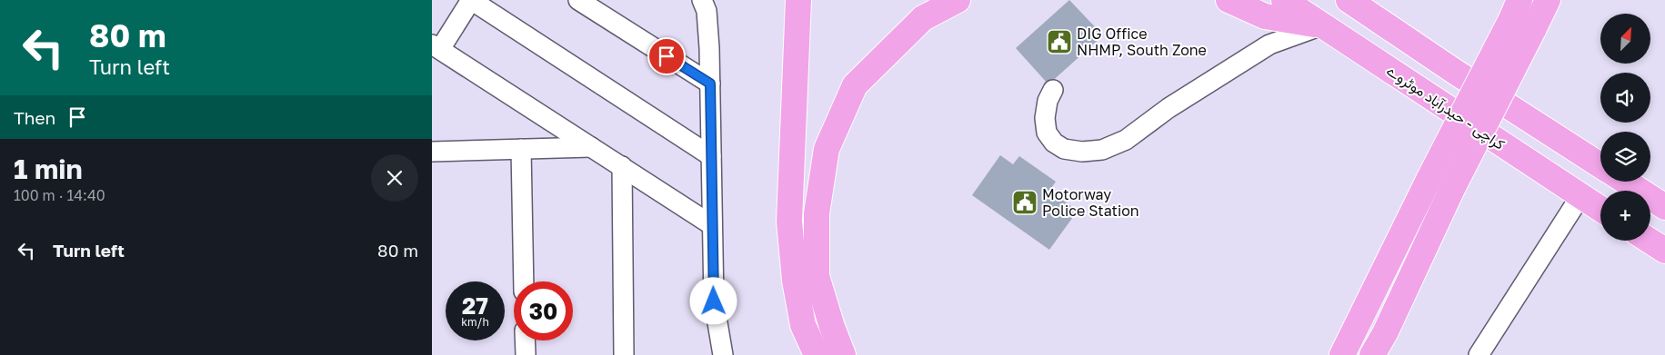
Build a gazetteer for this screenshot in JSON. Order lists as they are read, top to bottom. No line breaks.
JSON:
{"streets":{"highway":["کراچی - حیدرآباد موٹروے"]},"places":{"public building":["DIG Office NHMP, South Zone","Motorway Police Station"]},"north":"top right","page":{"turn":["80 m","Turn left"],"map_buttons":"+","then":"Then","heading":["1 min","100 m · 14:40"],"list":[{"name":"Turn left","value":"80 m"}],"speed":"27 km/h","limit":"30"}}
